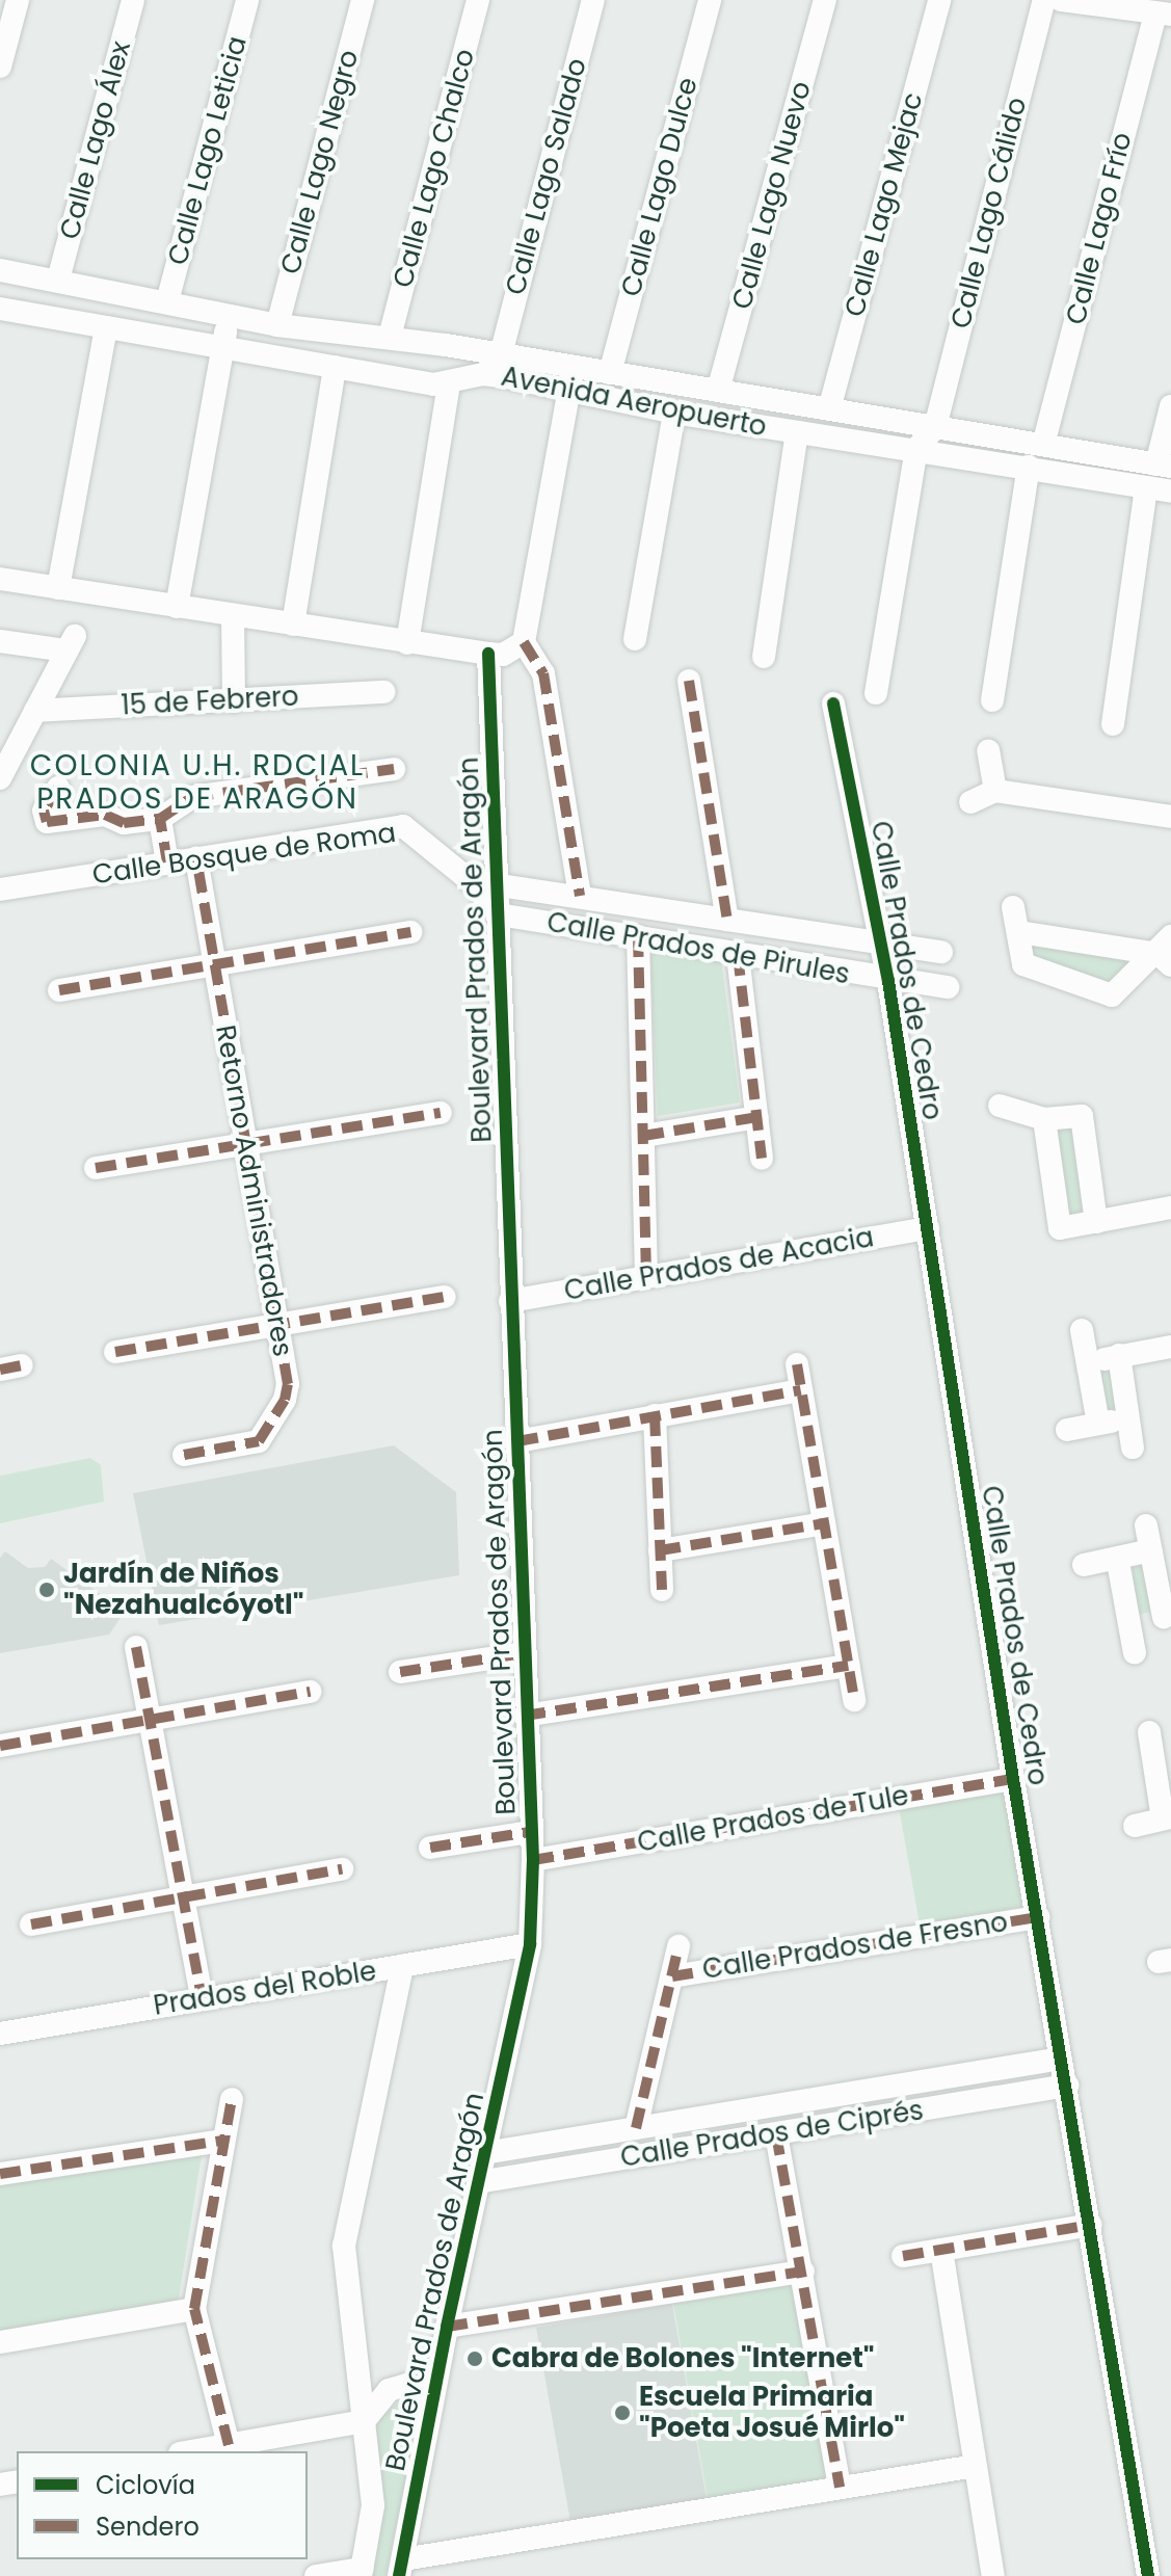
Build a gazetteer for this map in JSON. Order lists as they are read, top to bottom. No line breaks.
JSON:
{"streets":{"street":["Calle Lago Álex","Calle Lago Leticia","Calle Lago Negro","Calle Lago Chalco","Calle Lago Salado","Calle Lago Dulce","Calle Lago Nuevo","Calle Lago Mejac","Calle Lago Cálido","Calle Lago Frío","Avenida Aeropuerto","15 de Febrero","Calle Bosque de Roma","Calle Prados de Pirules","Boulevard Prados de Aragón","Calle Prados de Cedro","Retorno Administradores","Calle Prados de Acacia","Calle Prados de Tule","Calle Prados de Fresno","Prados del Roble","Calle Prados de Ciprés"]},"crossings":[["Calle Lago Álex","Avenida Aeropuerto"],["Calle Lago Leticia","Avenida Aeropuerto"],["Calle Lago Negro","Avenida Aeropuerto"],["Calle Lago Chalco","Avenida Aeropuerto"],["Calle Lago Salado","Avenida Aeropuerto"],["Calle Lago Dulce","Avenida Aeropuerto"],["Calle Lago Nuevo","Avenida Aeropuerto"],["Calle Lago Mejac","Avenida Aeropuerto"],["Calle Lago Cálido","Avenida Aeropuerto"],["Calle Lago Frío","Avenida Aeropuerto"],["Calle Bosque de Roma","Calle Prados de Pirules"],["Calle Bosque de Roma","Boulevard Prados de Aragón"],["Calle Bosque de Roma","Retorno Administradores"],["Calle Prados de Pirules","Boulevard Prados de Aragón"],["Calle Prados de Pirules","Calle Prados de Cedro"],["Boulevard Prados de Aragón","Calle Prados de Acacia"],["Boulevard Prados de Aragón","Calle Prados de Tule"],["Boulevard Prados de Aragón","Prados del Roble"],["Boulevard Prados de Aragón","Calle Prados de Ciprés"],["Calle Prados de Cedro","Calle Prados de Acacia"],["Calle Prados de Cedro","Calle Prados de Tule"],["Calle Prados de Cedro","Calle Prados de Fresno"],["Calle Prados de Cedro","Calle Prados de Ciprés"],["Calle Prados de Fresno","Calle Prados de Ciprés"]],"districts":["COLONIA U.H. RDCIAL PRADOS DE ARAGÓN"],"places":["Jardín de Niños \"Nezahualcóyotl\"","Cabra de Bolones \"Internet\"","Escuela Primaria \"Poeta Josué Mirlo\""],"legend":["Ciclovía","Sendero"]}
